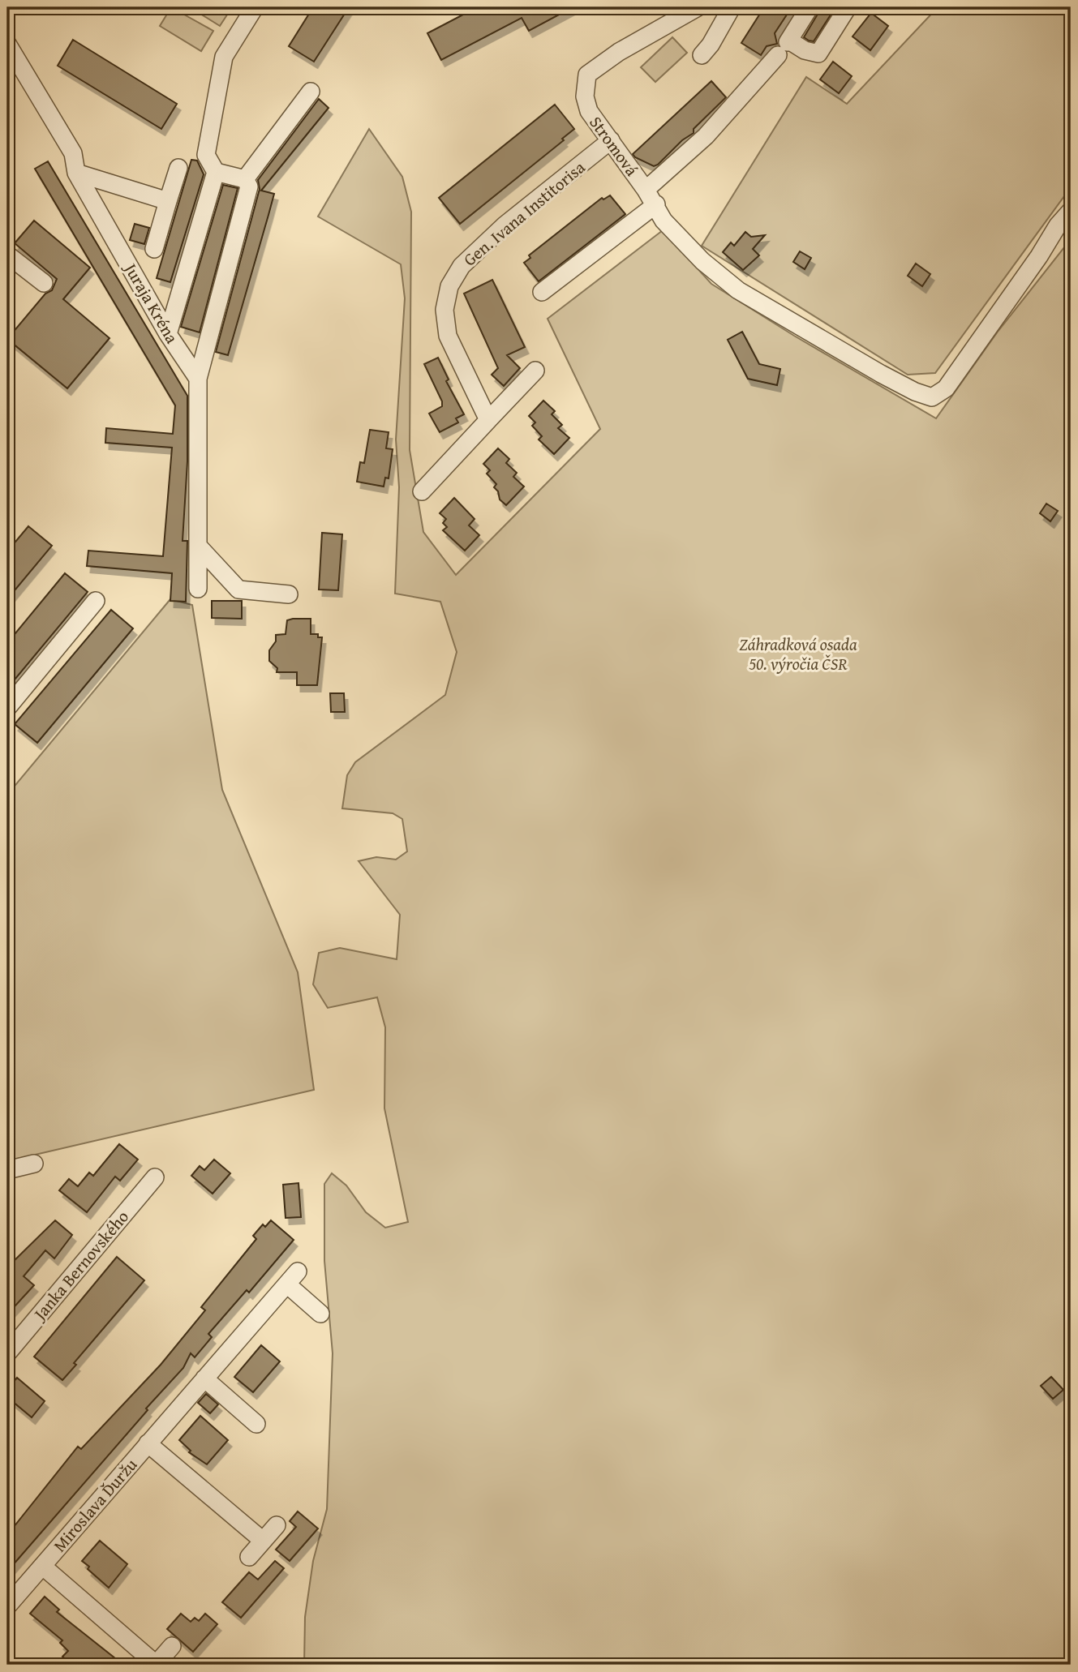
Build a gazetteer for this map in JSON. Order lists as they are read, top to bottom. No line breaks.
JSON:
{"streets":{"street":["Stromová","Gen. Ivana Institorisa","Juraja Kréna","Janka Bernovského","Miroslava Ďuržu"]},"crossings":[["Stromová","Gen. Ivana Institorisa"]],"parks":["Záhradková osada 50. výročia ČSR"]}
